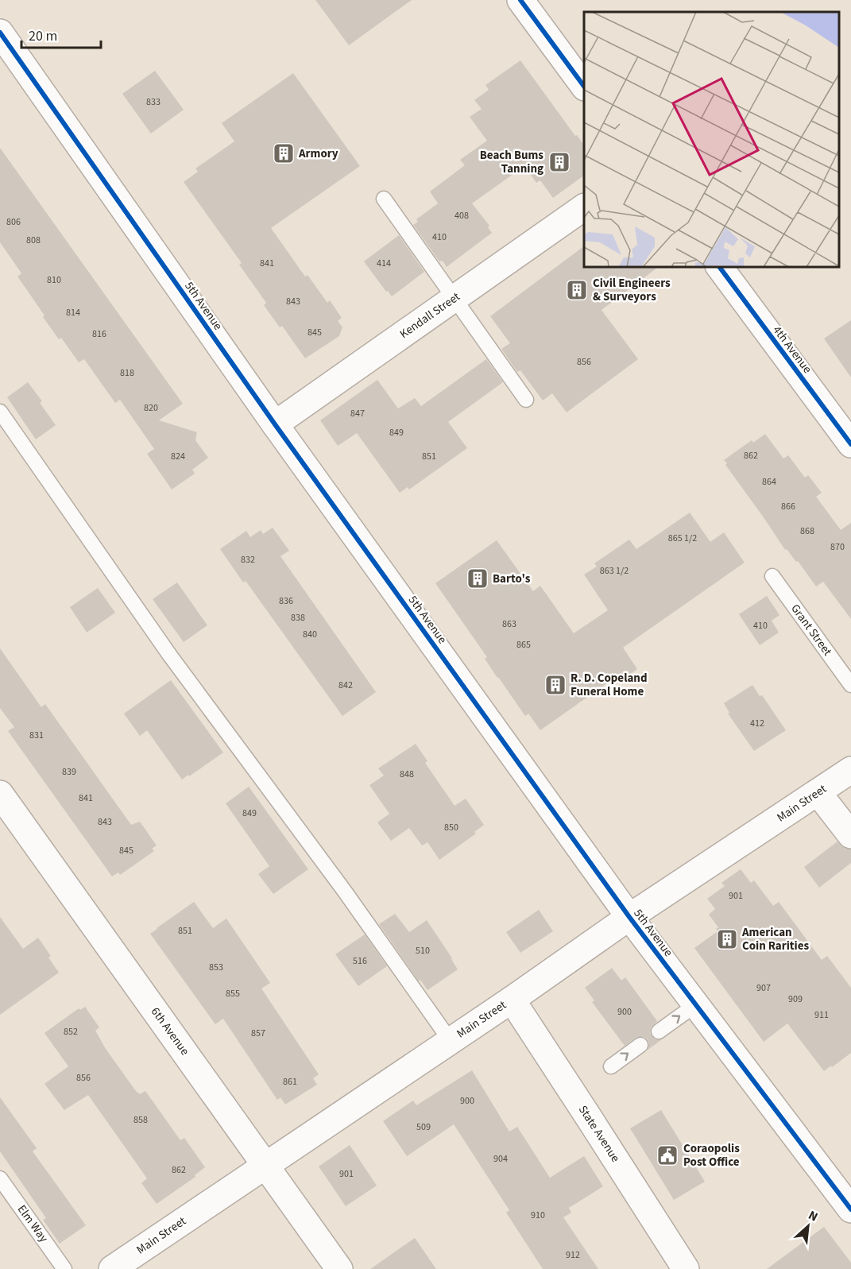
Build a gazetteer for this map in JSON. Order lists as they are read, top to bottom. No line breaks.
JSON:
{"streets":{"street":["5th Avenue","Kendall Street","4th Avenue","Main Street","6th Avenue","State Avenue"],"lane":["Grant Street","Elm Way"]},"crossings":[["5th Avenue","Kendall Street"],["5th Avenue","Main Street"],["Main Street","6th Avenue"],["Main Street","State Avenue"]],"places":{"building":["Armory","Beach Bums Tanning","Civil Engineers & Surveyors","Barto's","R. D. Copeland Funeral Home","American Coin Rarities"],"public building":["Coraopolis Post Office"]},"house_numbers":["833","408","806","410","808","841","414","810","843","814","845","816","856","818","820","847","849","862","824","851","864","866","868","865 1/2","870","832","863 1/2","836","838","863","410","840","865","842","412","831","839","848","841","849","843","850","845","901","851","510","516","853","907","855","909","900","911","852","857","856","861","900","858","509","904","862","901","910","912"],"scale_bar":"20 m","north":"top right"}
